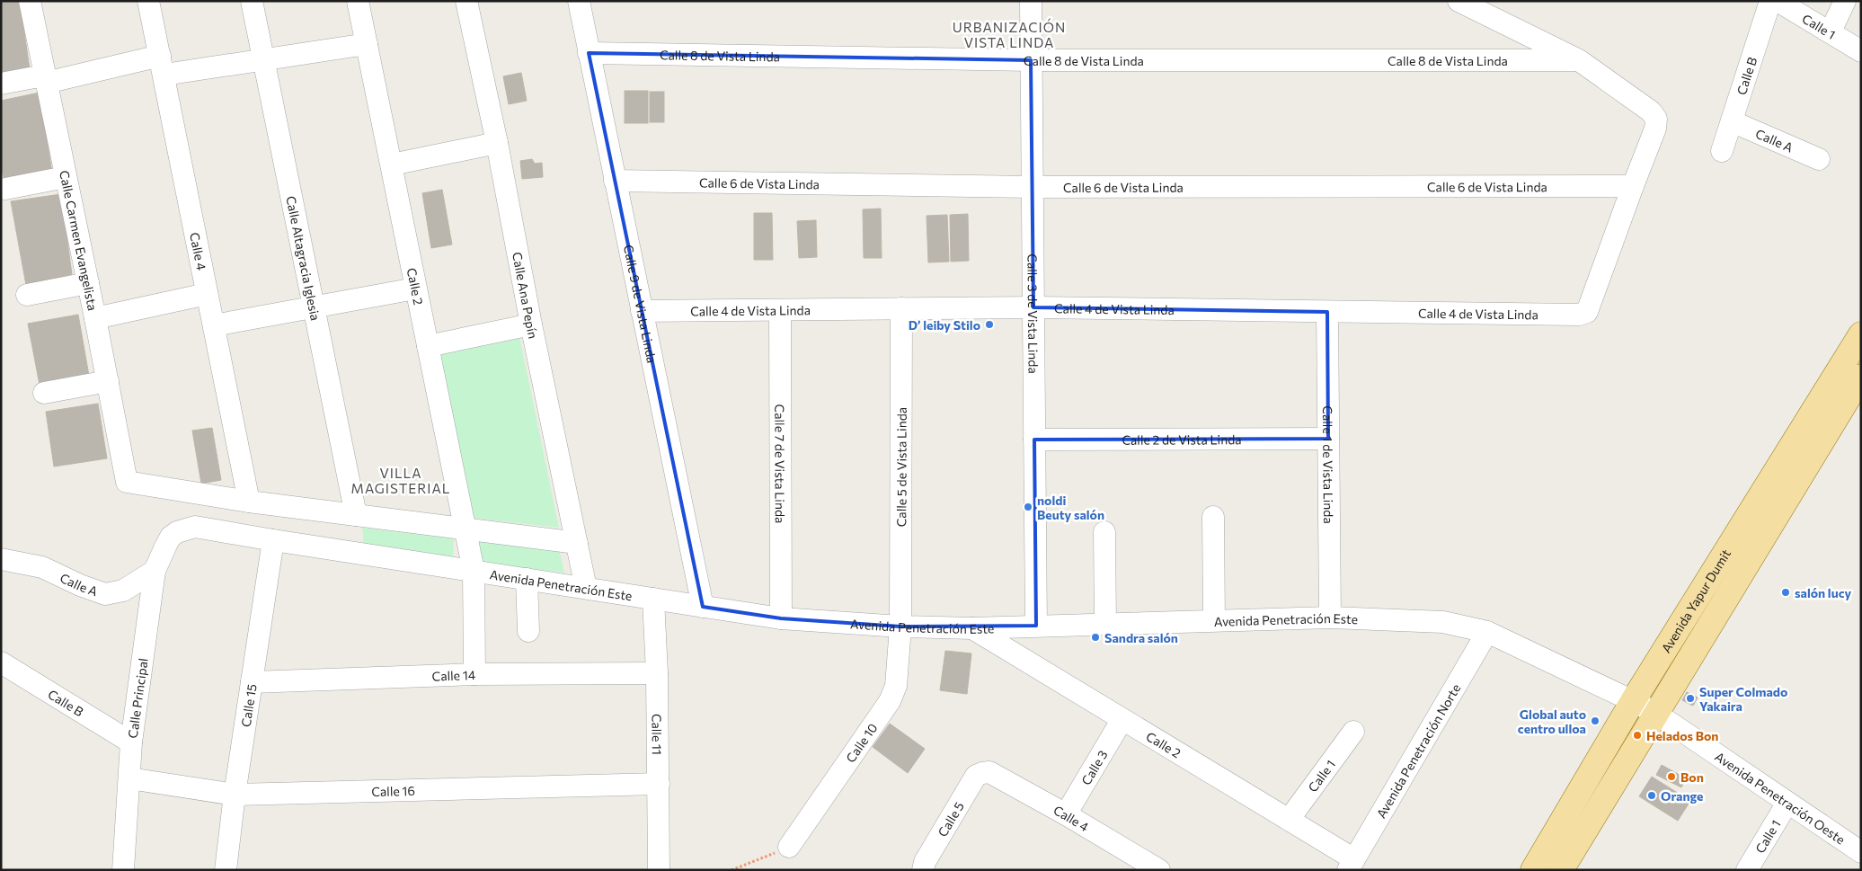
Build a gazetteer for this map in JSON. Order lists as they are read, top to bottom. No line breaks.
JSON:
{"streets":{"main road":["Avenida Yapur Dumit"],"street":["Calle 1","Calle 8 de Vista Linda","Calle B","Calle A","Calle 6 de Vista Linda","Calle Carmen Evangelista","Calle 4","Calle Altagracia Iglesia","Calle 2","Calle Ana Pepín","Calle 9 de Vista Linda","Calle 4 de Vista Linda","Calle 3 de Vista Linda","Calle 2 de Vista Linda","Calle 7 de Vista Linda","Calle 1 de Vista Linda","Calle 5 de Vista Linda","Avenida Penetración Este","Calle 14","Calle Principal","Calle 15","Calle 11","Calle 10","Avenida Penetración Norte","Calle 3","Calle 16","Avenida Penetración Oeste","Calle 5"]},"crossings":[["Calle 1","Calle 2"],["Calle 1","Avenida Penetración Oeste"],["Calle 8 de Vista Linda","Calle 9 de Vista Linda"],["Calle 8 de Vista Linda","Calle 3 de Vista Linda"],["Calle B","Calle A"],["Calle B","Calle Principal"],["Calle A","Calle Principal"],["Calle 6 de Vista Linda","Calle 9 de Vista Linda"],["Calle 6 de Vista Linda","Calle 4 de Vista Linda"],["Calle 6 de Vista Linda","Calle 3 de Vista Linda"],["Calle Carmen Evangelista","Calle 4"],["Calle 4","Calle 3"],["Calle 4","Calle 5"],["Calle 2","Avenida Penetración Este"],["Calle 2","Calle 14"],["Calle 2","Avenida Penetración Norte"],["Calle 2","Calle 3"],["Calle Ana Pepín","Avenida Penetración Este"],["Calle 9 de Vista Linda","Calle 4 de Vista Linda"],["Calle 9 de Vista Linda","Avenida Penetración Este"],["Calle 4 de Vista Linda","Calle 3 de Vista Linda"],["Calle 4 de Vista Linda","Calle 7 de Vista Linda"],["Calle 4 de Vista Linda","Calle 1 de Vista Linda"],["Calle 4 de Vista Linda","Calle 5 de Vista Linda"],["Calle 3 de Vista Linda","Calle 2 de Vista Linda"],["Calle 3 de Vista Linda","Avenida Penetración Este"],["Calle 2 de Vista Linda","Calle 1 de Vista Linda"],["Calle 7 de Vista Linda","Avenida Penetración Este"],["Calle 1 de Vista Linda","Avenida Penetración Este"],["Calle 5 de Vista Linda","Avenida Penetración Este"],["Calle 5 de Vista Linda","Calle 10"],["Avenida Penetración Este","Avenida Yapur Dumit"],["Avenida Penetración Este","Calle Principal"],["Avenida Penetración Este","Calle 15"],["Avenida Penetración Este","Calle 11"],["Avenida Penetración Este","Calle 10"],["Avenida Penetración Este","Avenida Penetración Norte"],["Avenida Penetración Este","Avenida Penetración Oeste"],["Avenida Yapur Dumit","Avenida Penetración Oeste"],["Calle 14","Calle 15"],["Calle 14","Calle 11"],["Calle Principal","Calle 16"],["Calle 15","Calle 16"],["Calle 11","Calle 16"]],"districts":["URBANIZACIÓN VISTA LINDA","VILLA MAGISTERIAL"],"places":["D’ leiby Stilo","noldi Beuty salón","salón lucy","Sandra salón","Super Colmado Yakaira","Global auto centro ulloa","Helados Bon","Bon","Orange"]}
